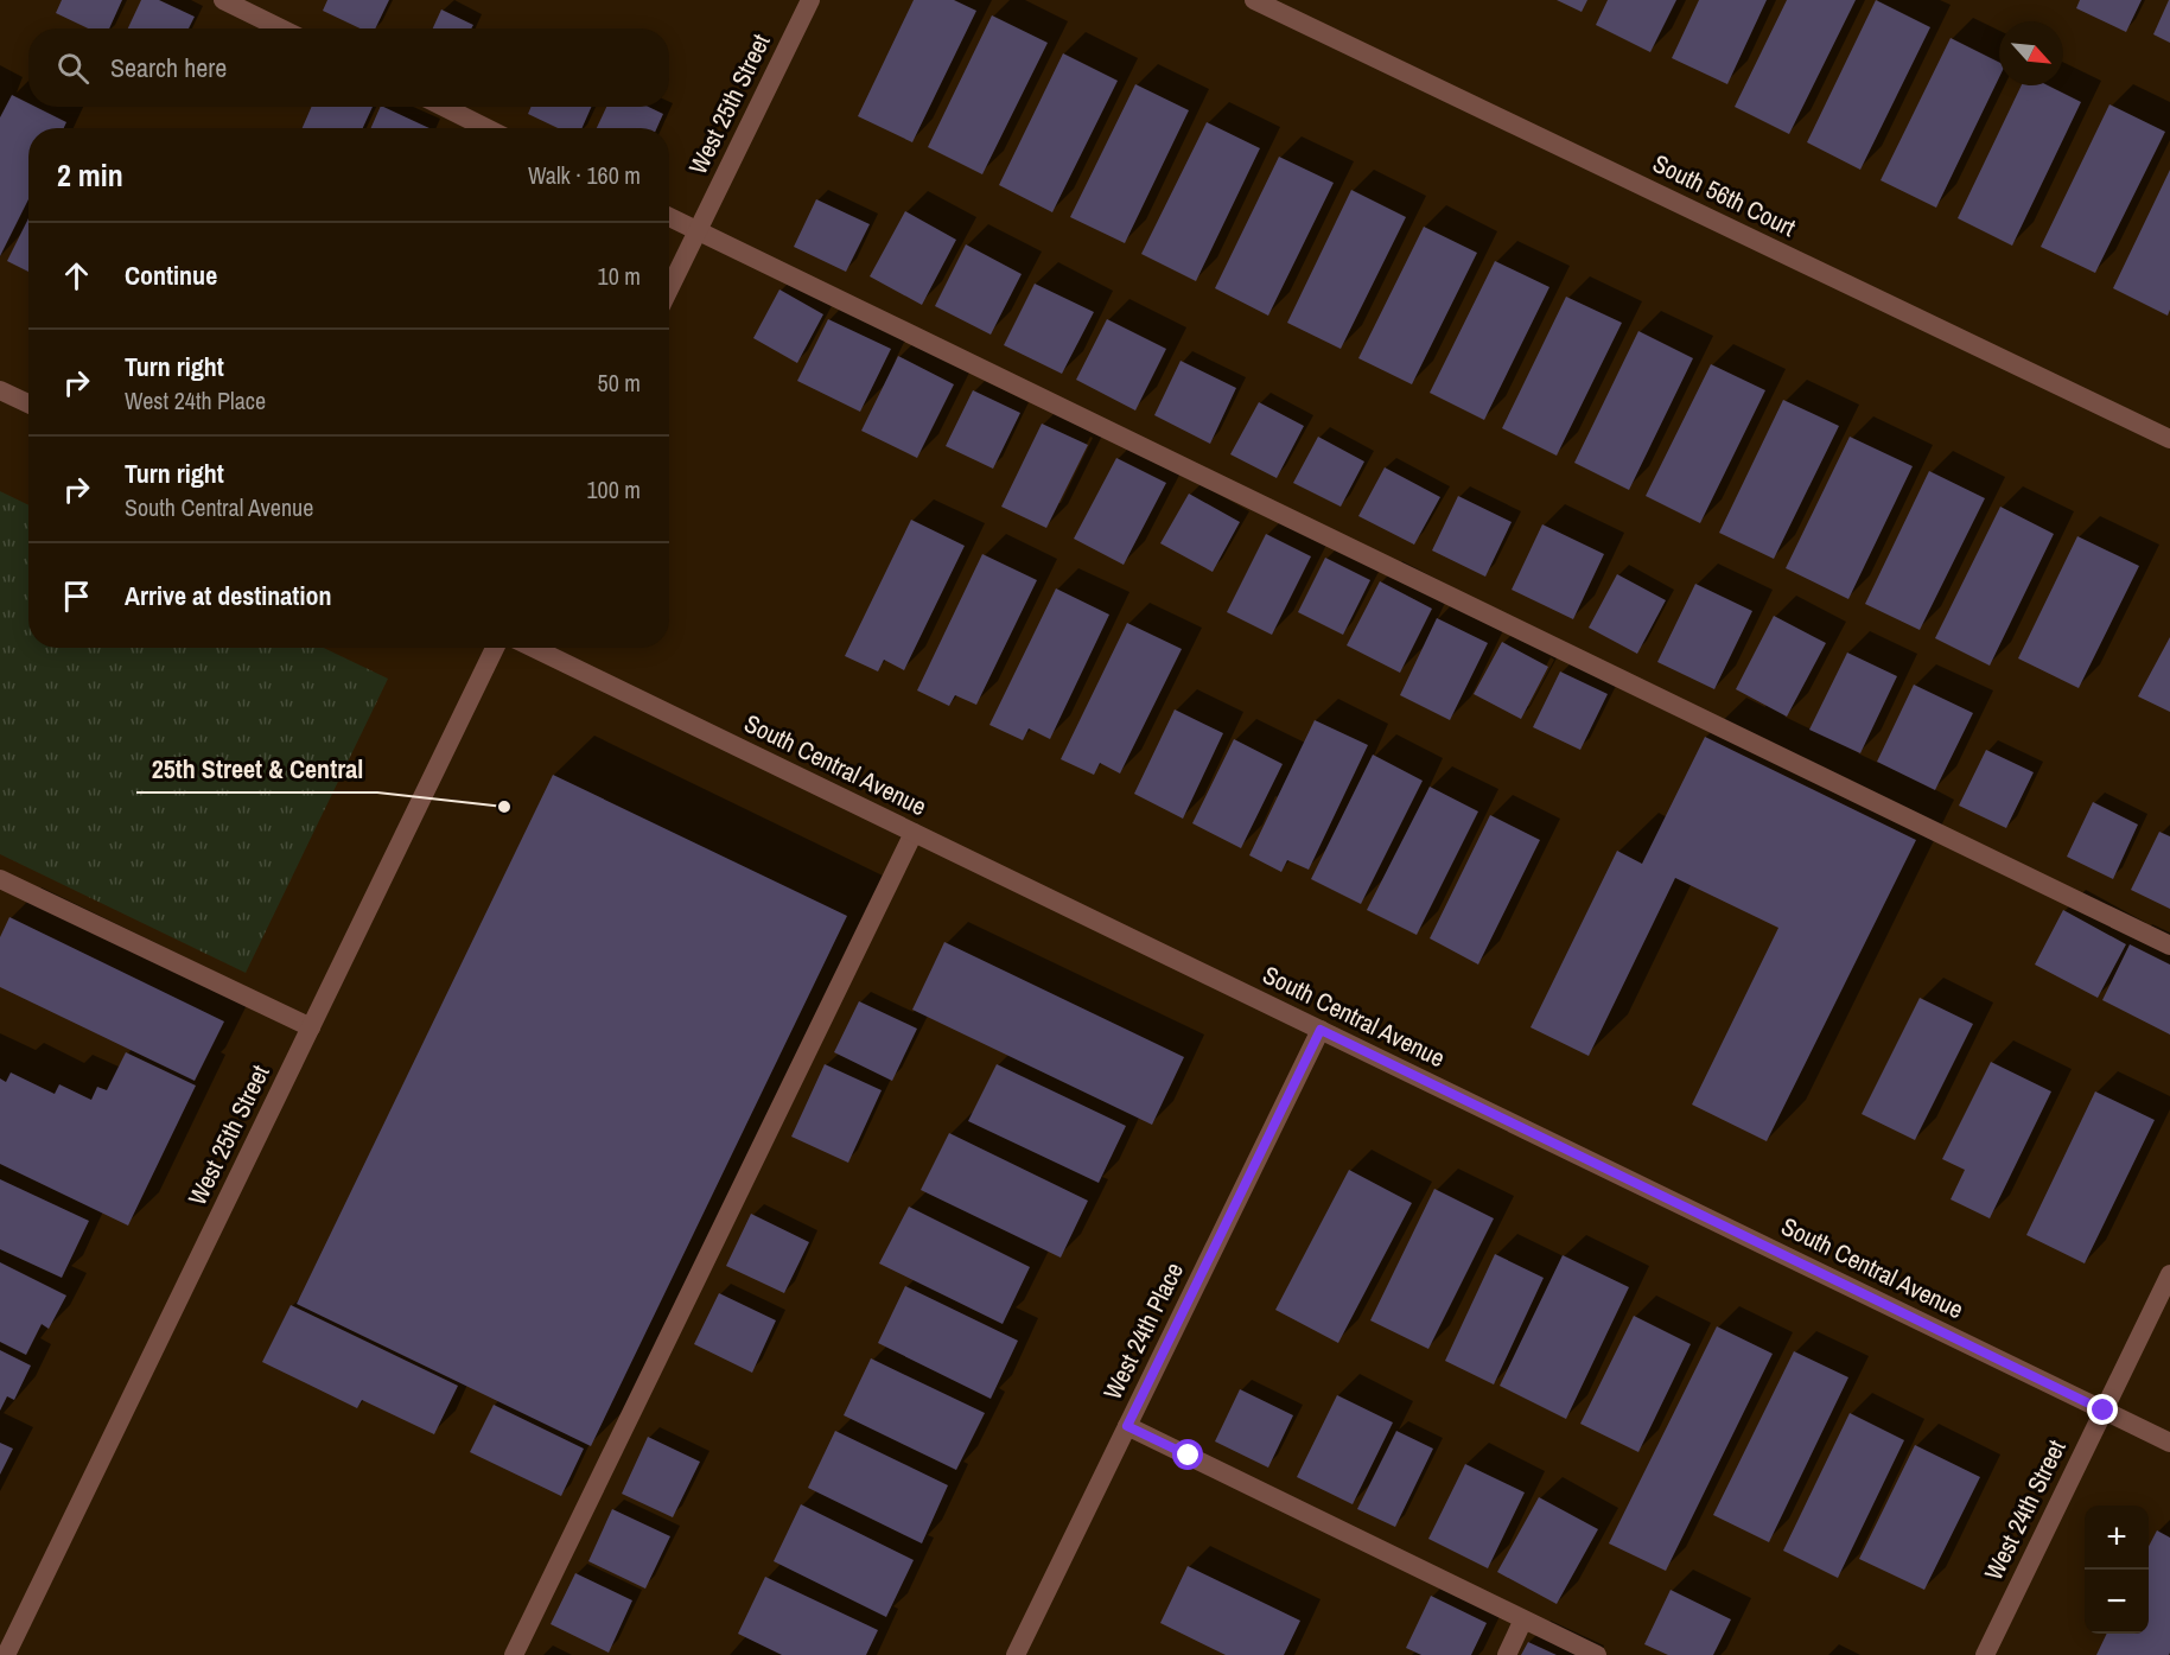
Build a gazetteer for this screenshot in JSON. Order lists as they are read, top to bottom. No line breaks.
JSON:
{"streets":{"street":["West 25th Street","South 56th Court","South Central Avenue","West 24th Place","West 24th Street"]},"crossings":[["South Central Avenue","West 24th Place"],["South Central Avenue","West 24th Street"]],"places":["25th Street & Central"],"north":"bottom right","page":{"search":"Search here","heading":["2 min","Walk · 160 m"],"list":[["Continue","10 m"],["Turn right","West 24th Place","50 m"],["Turn right","South Central Avenue","100 m"],"Arrive at destination"],"map_buttons":["+","−"]}}
